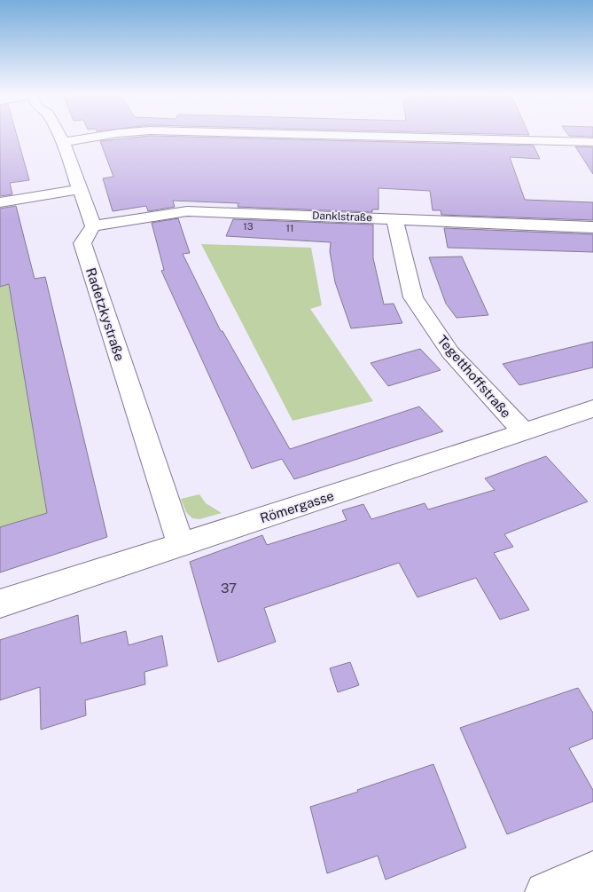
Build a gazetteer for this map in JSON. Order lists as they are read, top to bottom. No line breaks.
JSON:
{"streets":{"street":["Danklstraße","Radetzkystraße","Tegetthoffstraße","Römergasse"]},"crossings":[["Danklstraße","Radetzkystraße"],["Danklstraße","Tegetthoffstraße"],["Radetzkystraße","Römergasse"],["Tegetthoffstraße","Römergasse"]],"house_numbers":["13","11","37"]}
